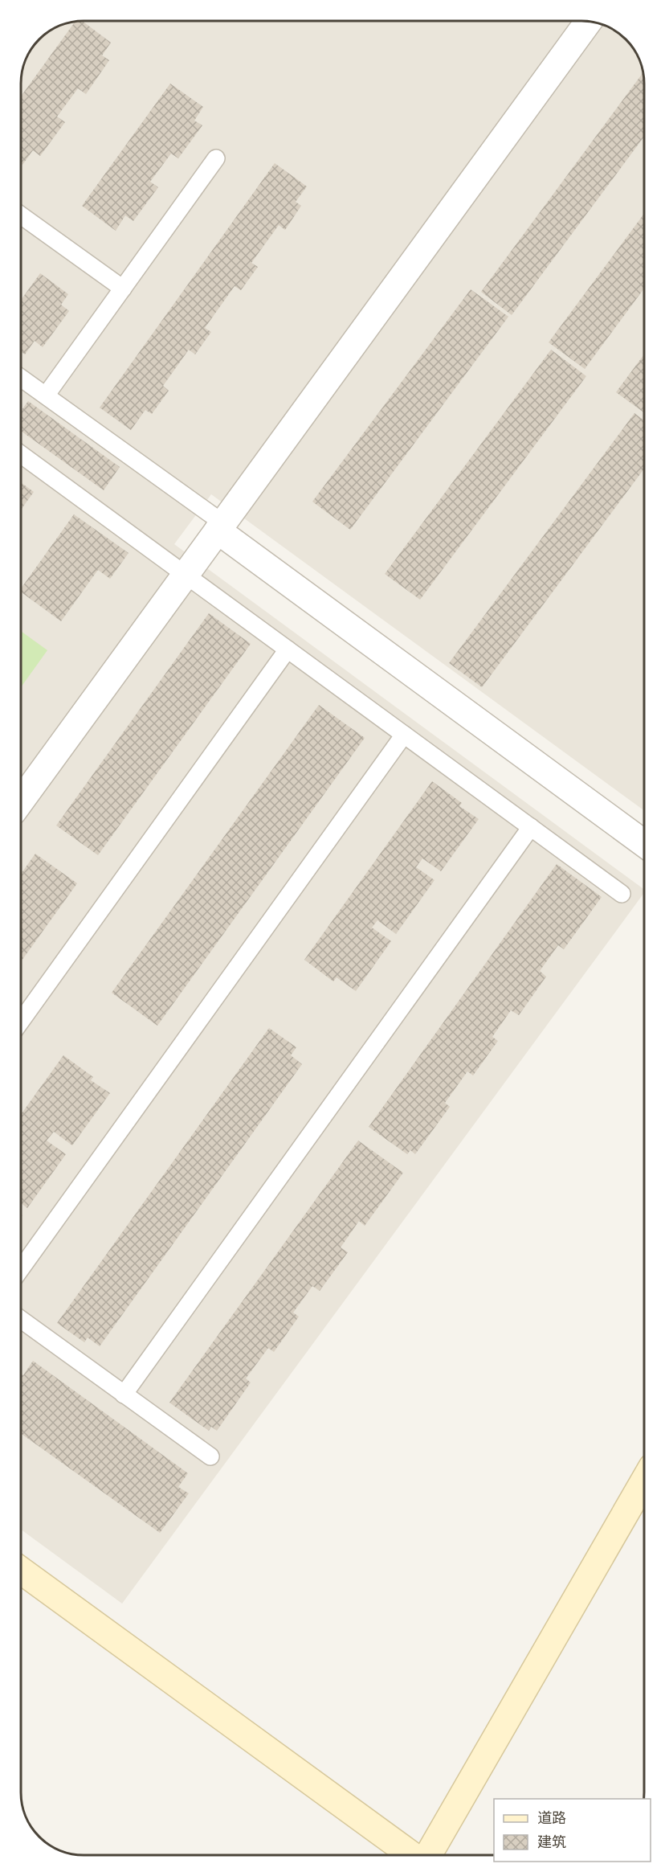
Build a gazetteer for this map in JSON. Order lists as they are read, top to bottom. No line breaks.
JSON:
{"legend":["道路","建筑"]}
